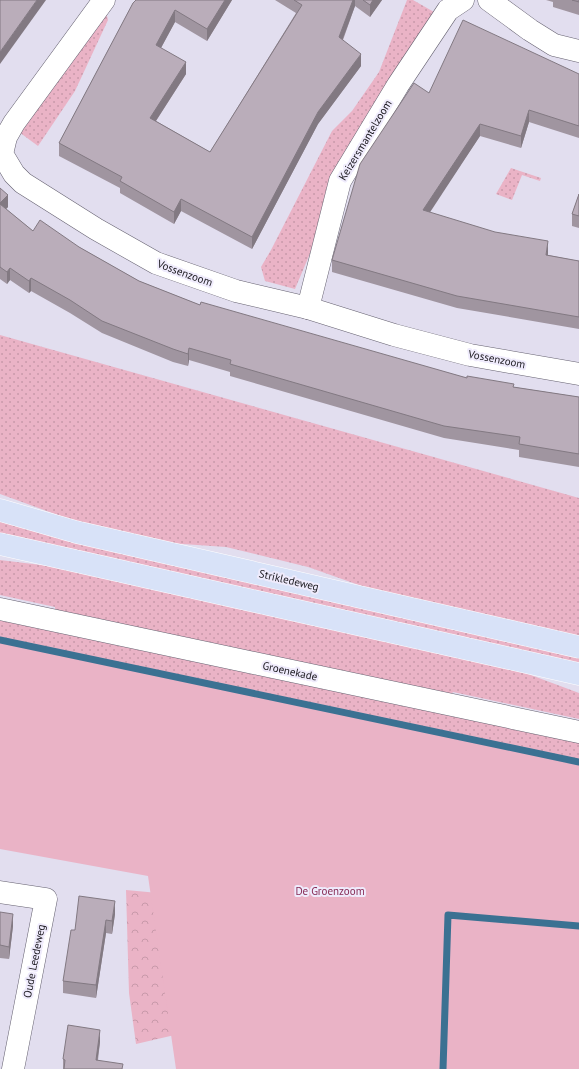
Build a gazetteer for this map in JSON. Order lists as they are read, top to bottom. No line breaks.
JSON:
{"streets":{"main road":["Strikledeweg"],"street":["Keizersmantelzoom","Vossenzoom","Groenekade","Oude Leedeweg"]},"crossings":[["Keizersmantelzoom","Vossenzoom"]],"parks":["De Groenzoom"]}
